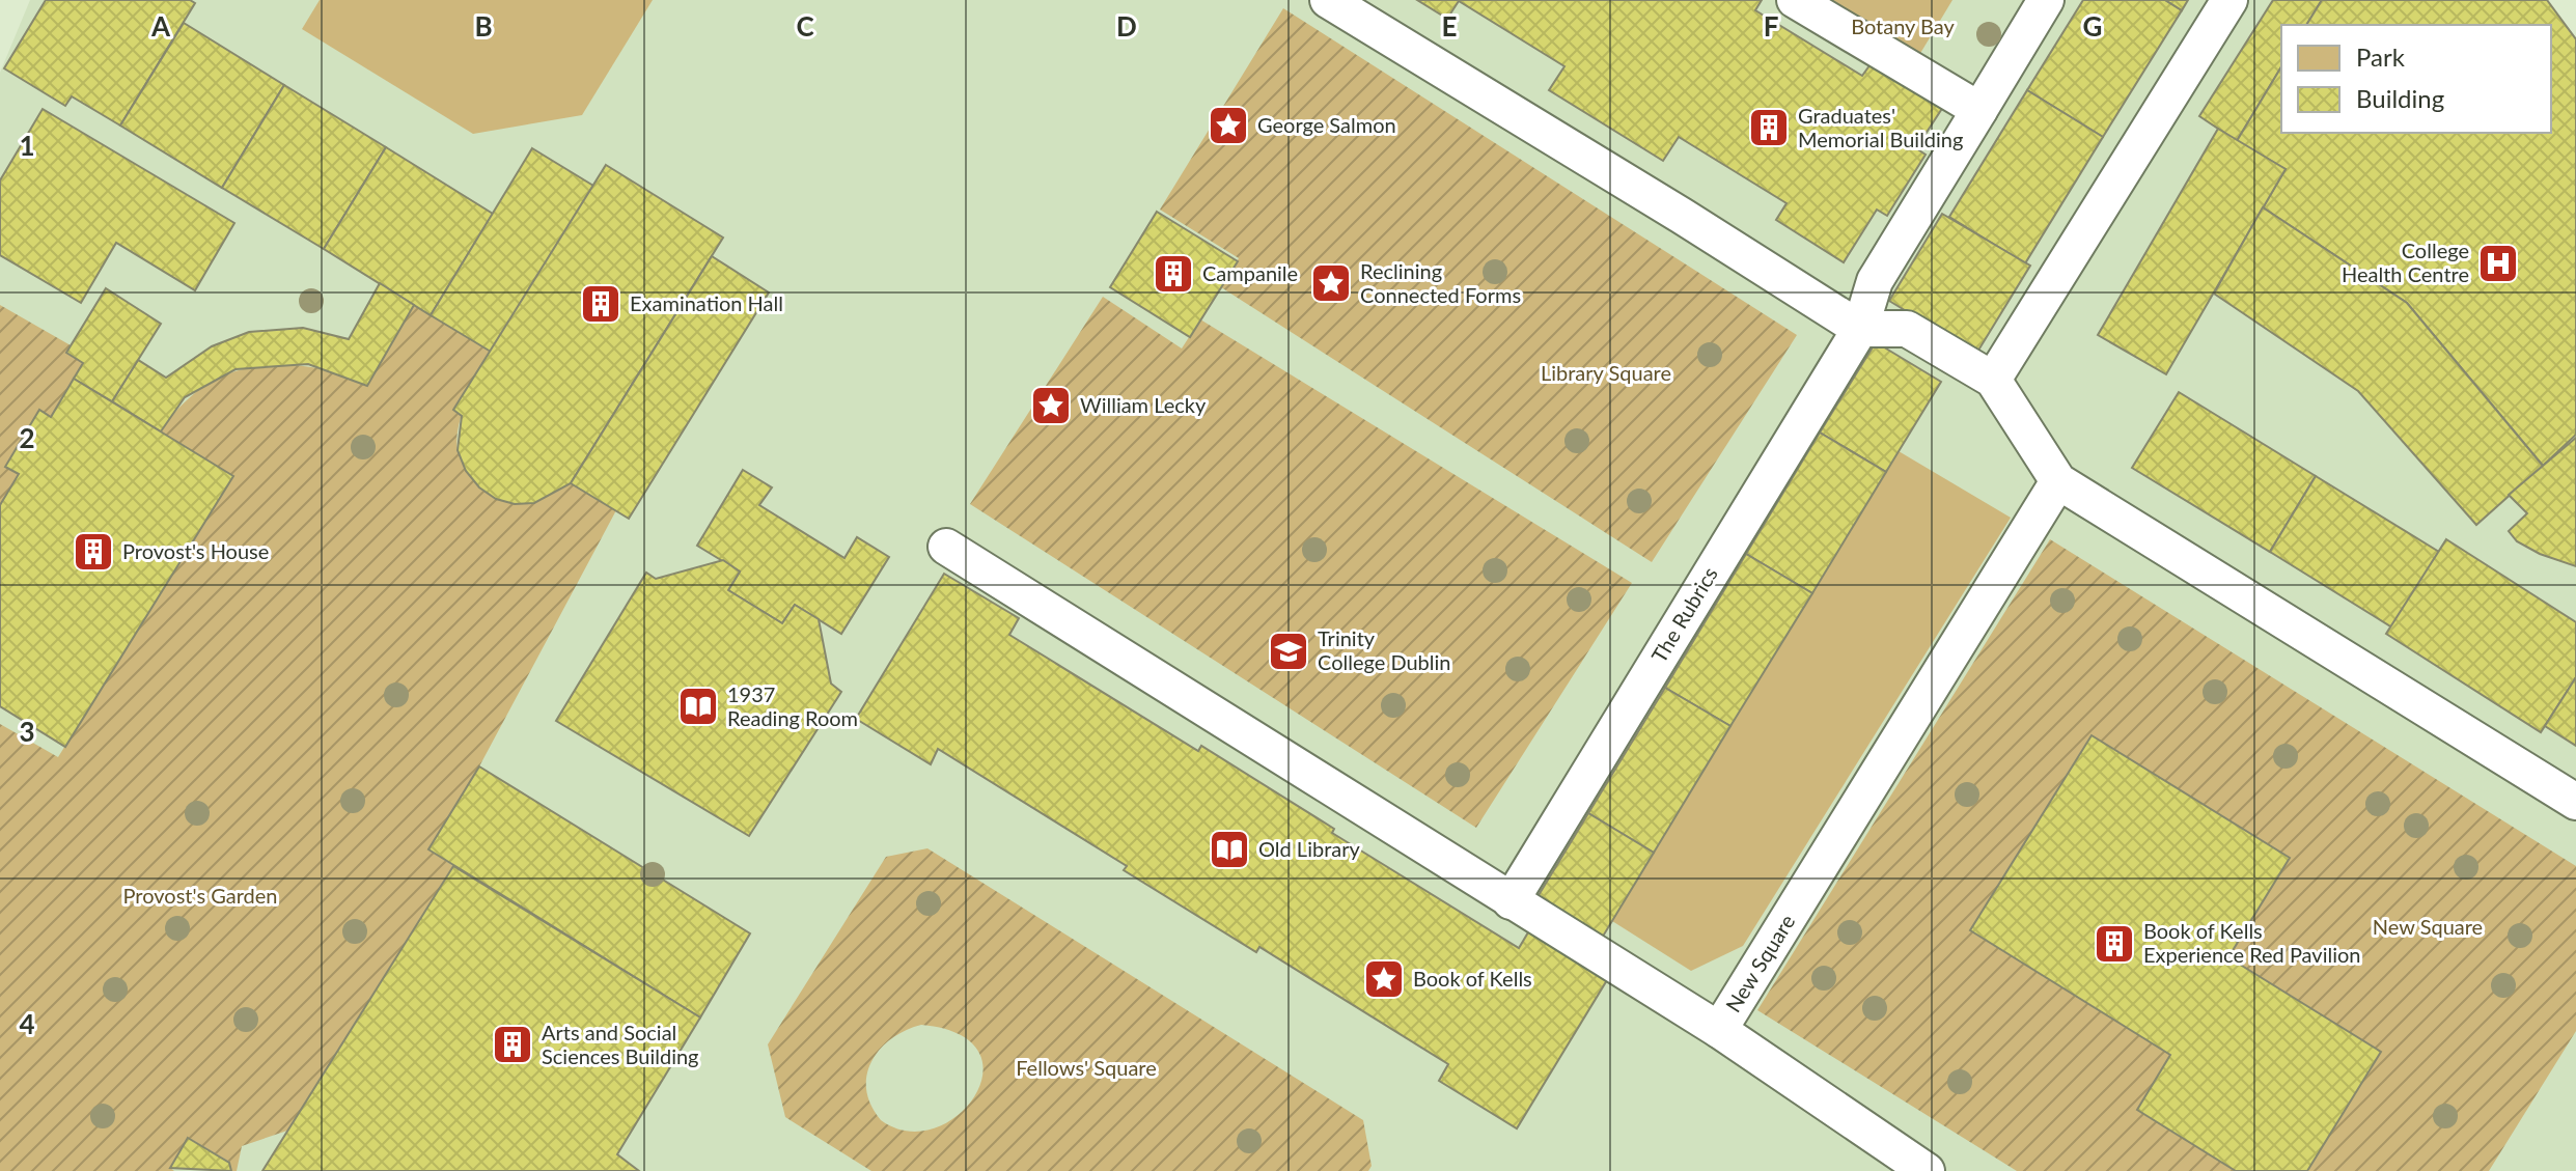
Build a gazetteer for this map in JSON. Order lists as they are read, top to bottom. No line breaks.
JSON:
{"streets":{"lane":["The Rubrics","New Square"]},"parks":["Botany Bay","Library Square","Provost's Garden","New Square","Fellows' Square"],"places":{"place":["George Salmon","Reclining Connected Forms","William Lecky","Book of Kells"],"building":["Graduates' Memorial Building","Campanile","Examination Hall","Provost's House","Book of Kells Experience Red Pavilion","Arts and Social Sciences Building"],"hospital":["College Health Centre"],"school or university":["Trinity College Dublin"],"library":["1937 Reading Room","Old Library"]},"legend":["Park","Building"],"grid":{"columns":["A","B","C","D","E","F","G"],"rows":["1","2","3","4"]}}
